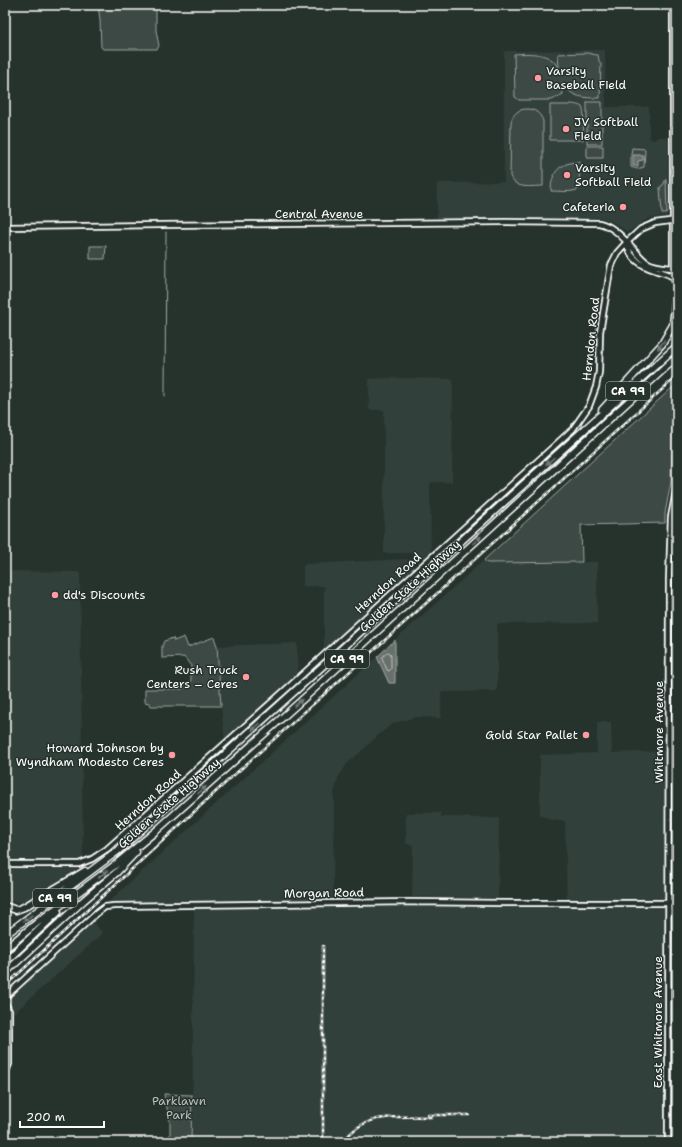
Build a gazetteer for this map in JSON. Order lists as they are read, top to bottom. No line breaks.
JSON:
{"streets":{"highway":["CA 99","Golden State Highway"],"street":["Central Avenue","Herndon Road","Whitmore Avenue","Morgan Road","East Whitmore Avenue"]},"crossings":[["Central Avenue","Herndon Road"],["Whitmore Avenue","Morgan Road"],["Whitmore Avenue","East Whitmore Avenue"],["Morgan Road","East Whitmore Avenue"]],"parks":["Parklawn Park"],"places":["Varsity Baseball Field","JV Softball Field","Varsity Softball Field","Cafeteria","dd's Discounts","Rush Truck Centers – Ceres","Gold Star Pallet","Howard Johnson by Wyndham Modesto Ceres"],"scale_bar":"200 m"}
